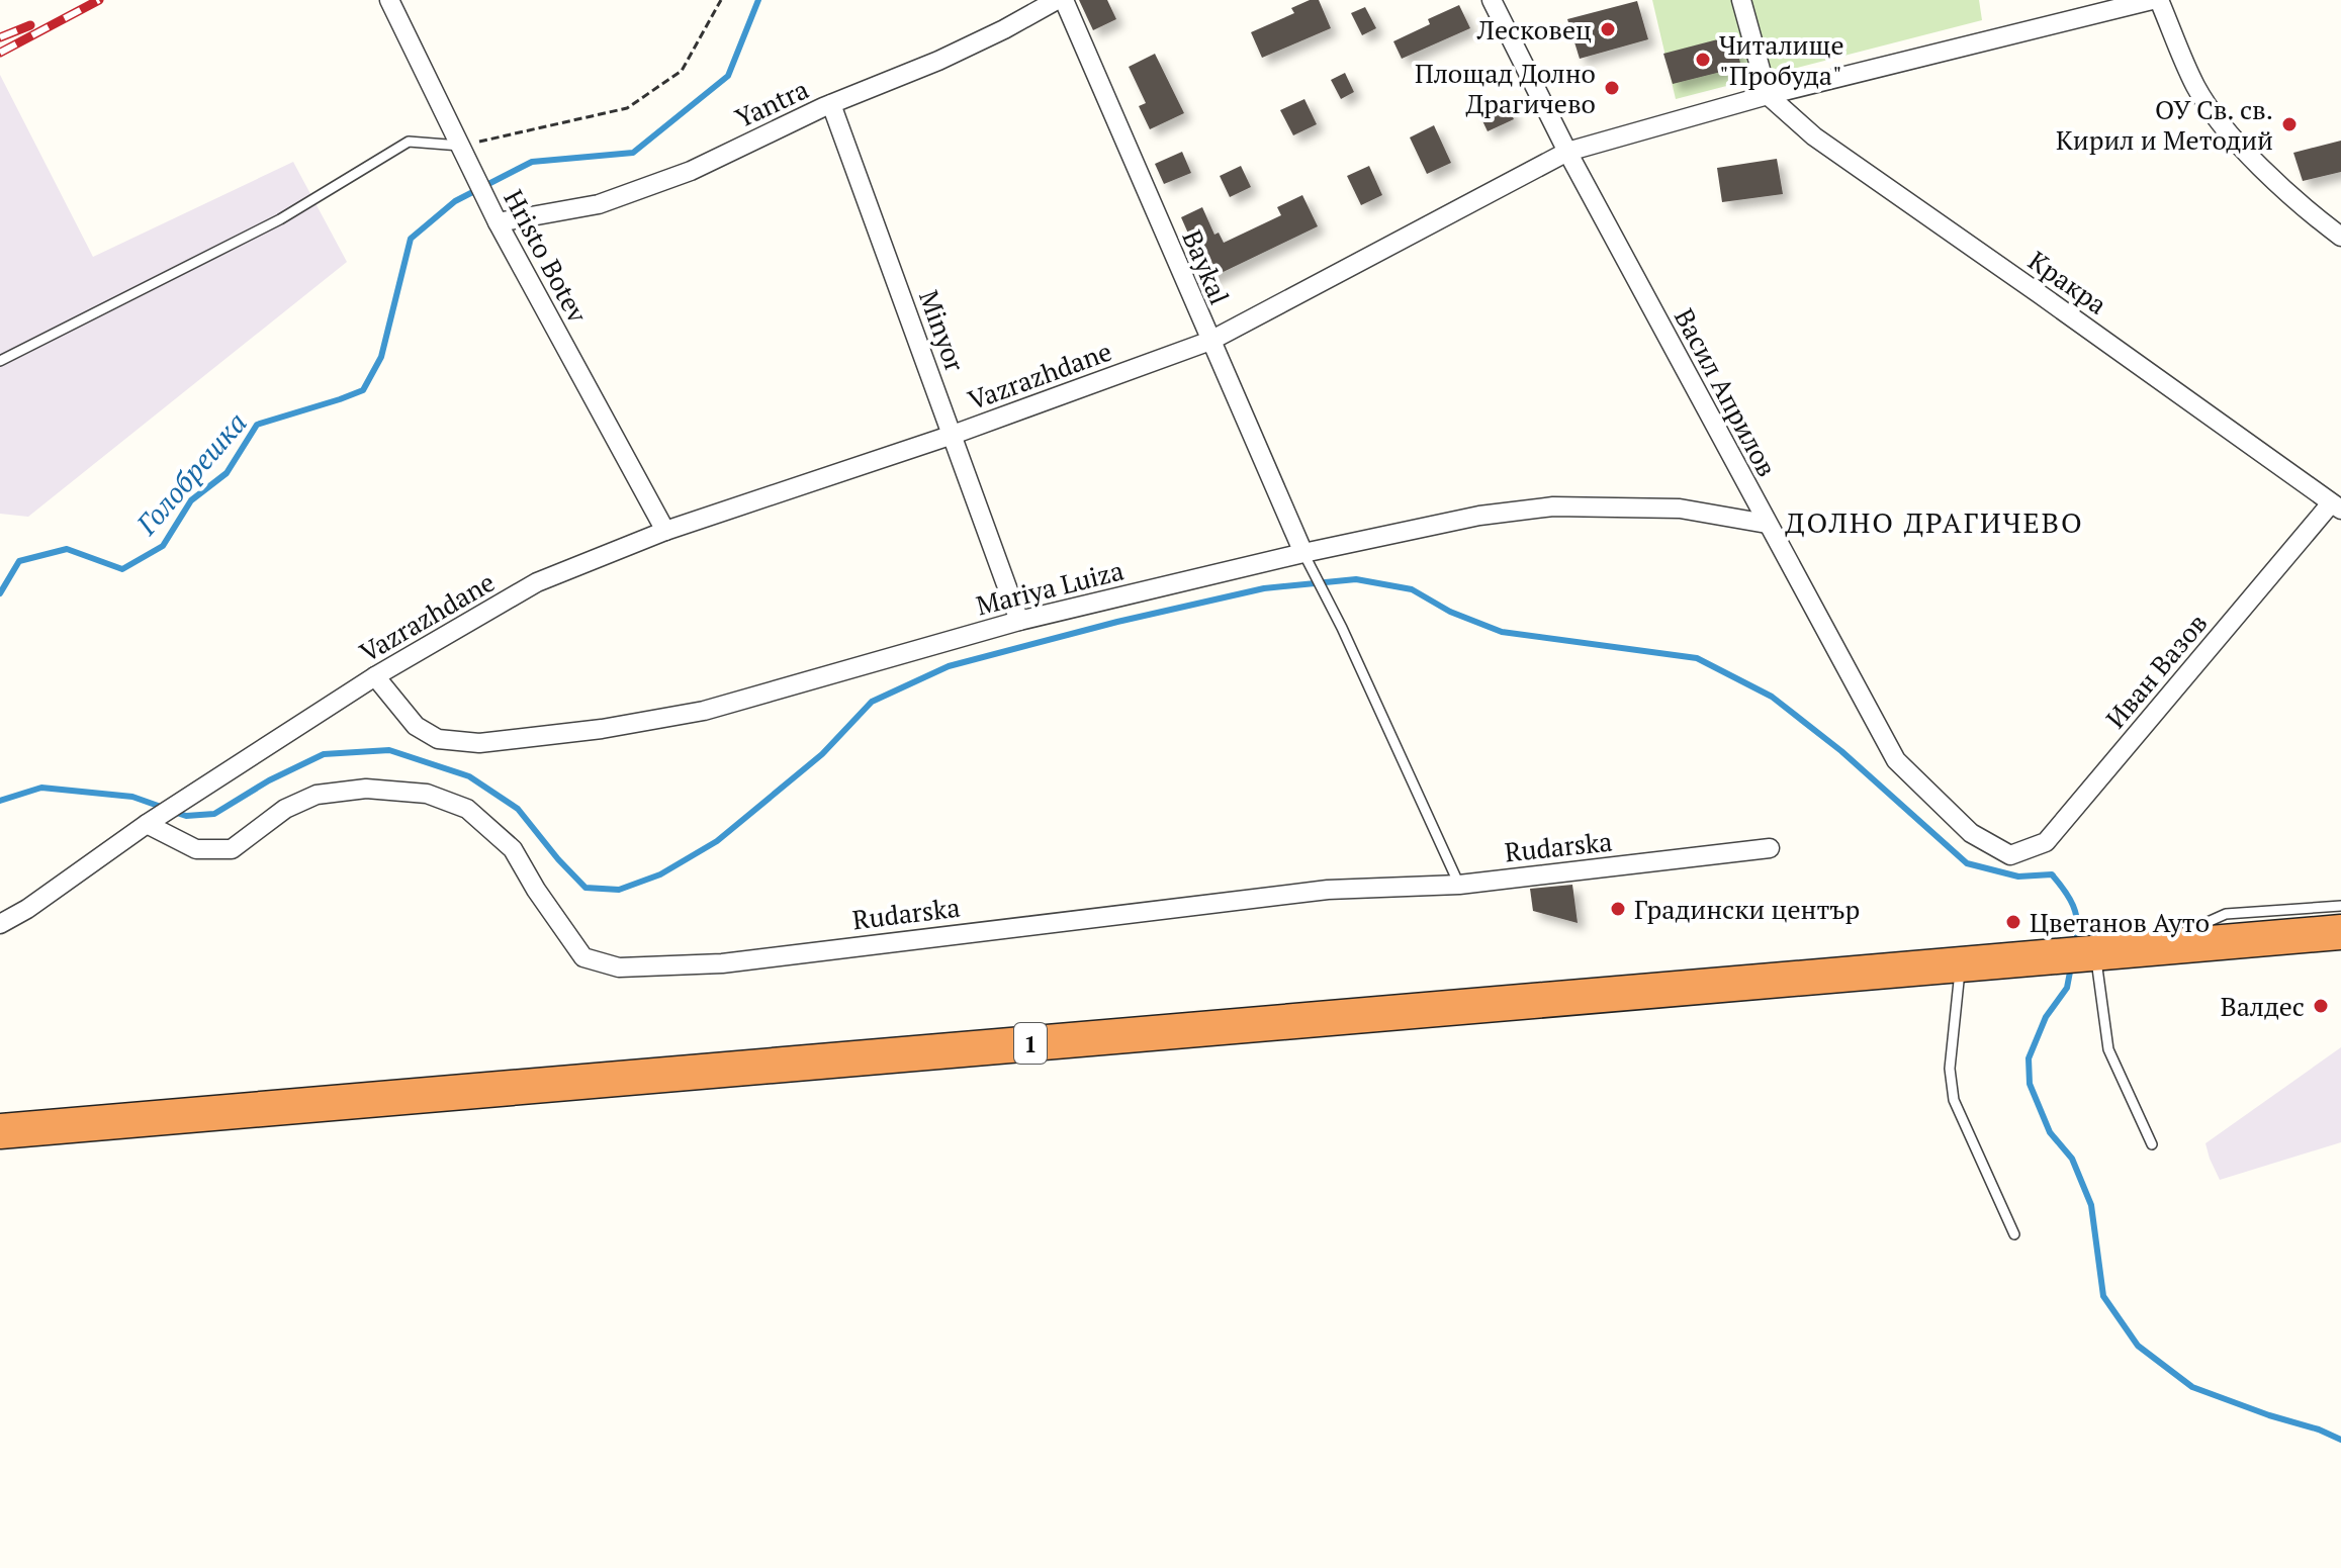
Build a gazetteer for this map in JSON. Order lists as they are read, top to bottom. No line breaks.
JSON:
{"streets":{"highway":["1"],"street":["Yantra","Hristo Botev","Baykal","Кракра","Minyor","Vazrazhdane","Васил Априлов","Mariya Luiza","Иван Вазов","Rudarska"]},"crossings":[["Yantra","Hristo Botev"],["Yantra","Minyor"],["Hristo Botev","Vazrazhdane"],["Baykal","Vazrazhdane"],["Baykal","Mariya Luiza"],["Кракра","Vazrazhdane"],["Кракра","Иван Вазов"],["Minyor","Vazrazhdane"],["Minyor","Mariya Luiza"],["Vazrazhdane","Васил Априлов"],["Vazrazhdane","Mariya Luiza"],["Vazrazhdane","Rudarska"],["Васил Априлов","Mariya Luiza"],["Васил Априлов","Иван Вазов"]],"districts":["ДОЛНО ДРАГИЧЕВО"],"water":["Голобрешка"],"places":["Лесковец","Читалище \"Пробуда\"","Площад Долно Драгичево","ОУ Св. св. Кирил и Методий","Градински център","Цветанов Ауто","Валдес"]}
